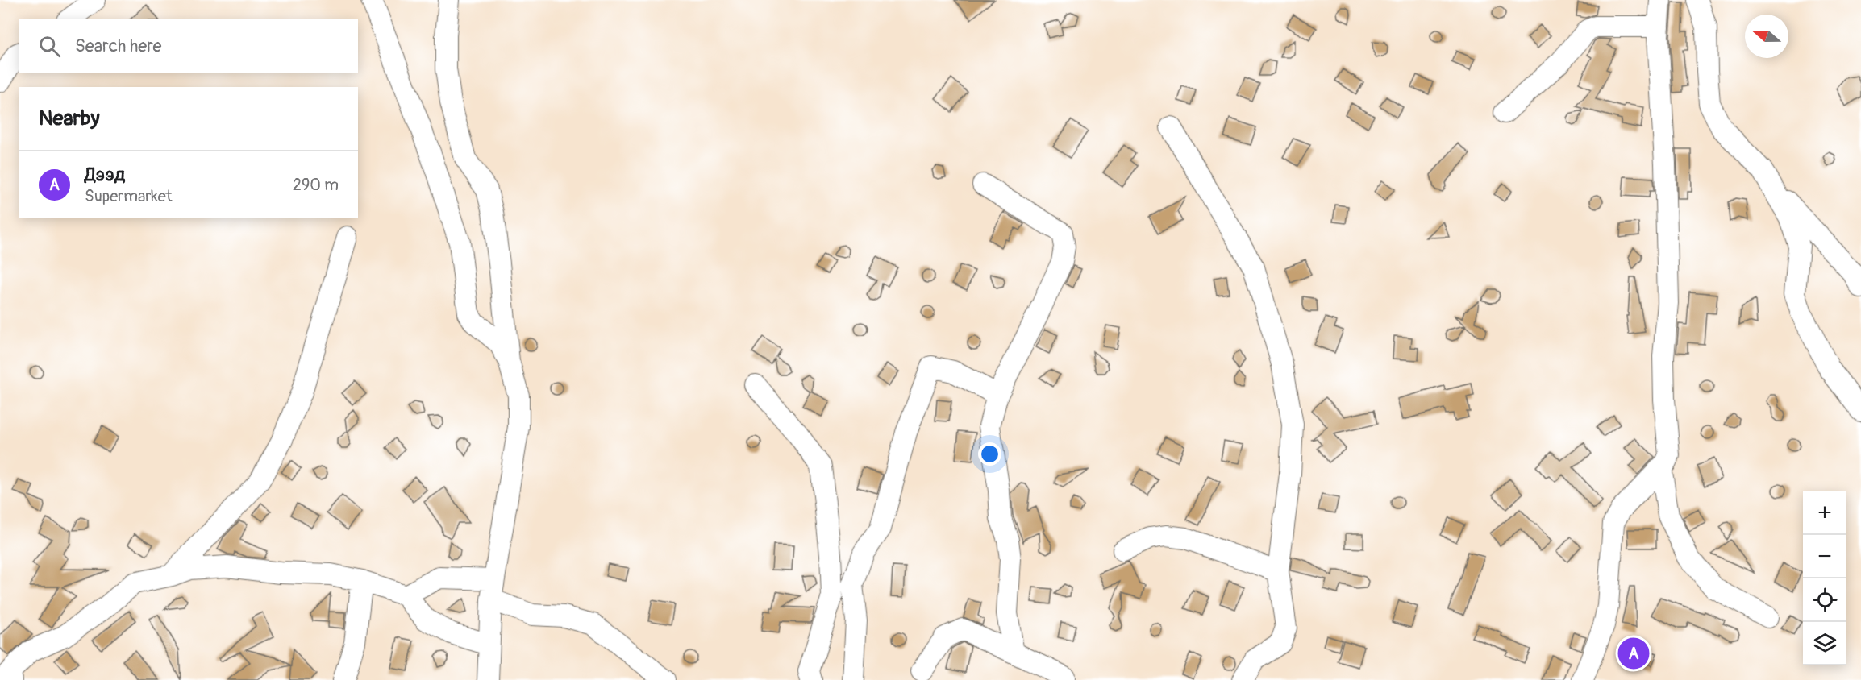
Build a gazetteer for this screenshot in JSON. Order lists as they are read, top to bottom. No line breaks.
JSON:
{"north":"left","page":{"search":"Search here","heading":"Nearby","list":[{"mark":"A","name":"Дээд","note":"Supermarket","value":"290 m"}],"map_buttons":["+","−"],"pins":"A"}}
